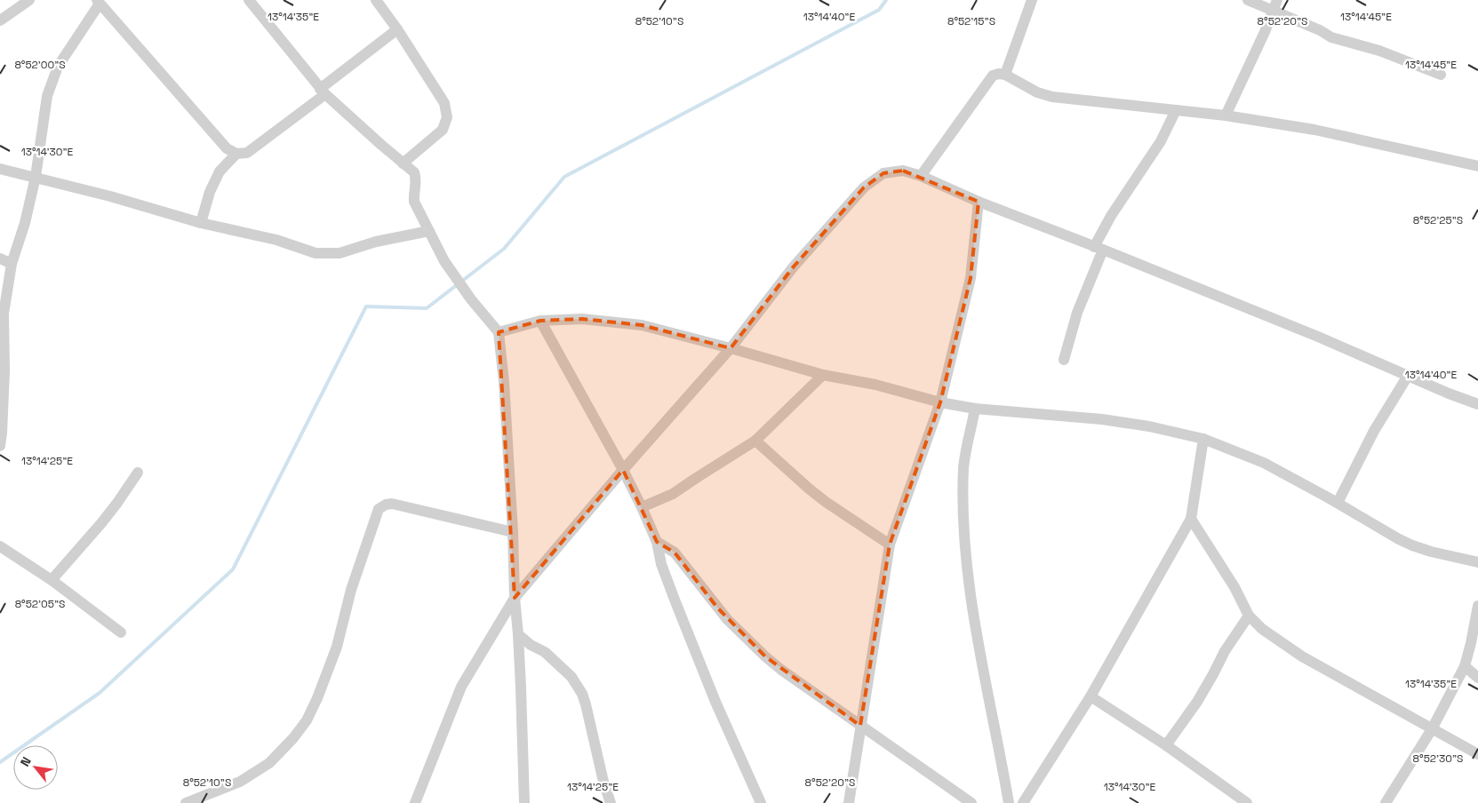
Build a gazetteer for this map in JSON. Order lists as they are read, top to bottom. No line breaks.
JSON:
{"north":"top left","coordinates":["13°14'35\"E","13°14'40\"E","13°14'45\"E","8°52'10\"S","8°52'15\"S","8°52'20\"S","8°52'00\"S","13°14'30\"E","8°52'25\"S","13°14'25\"E","8°52'05\"S","8°52'30\"S"]}
